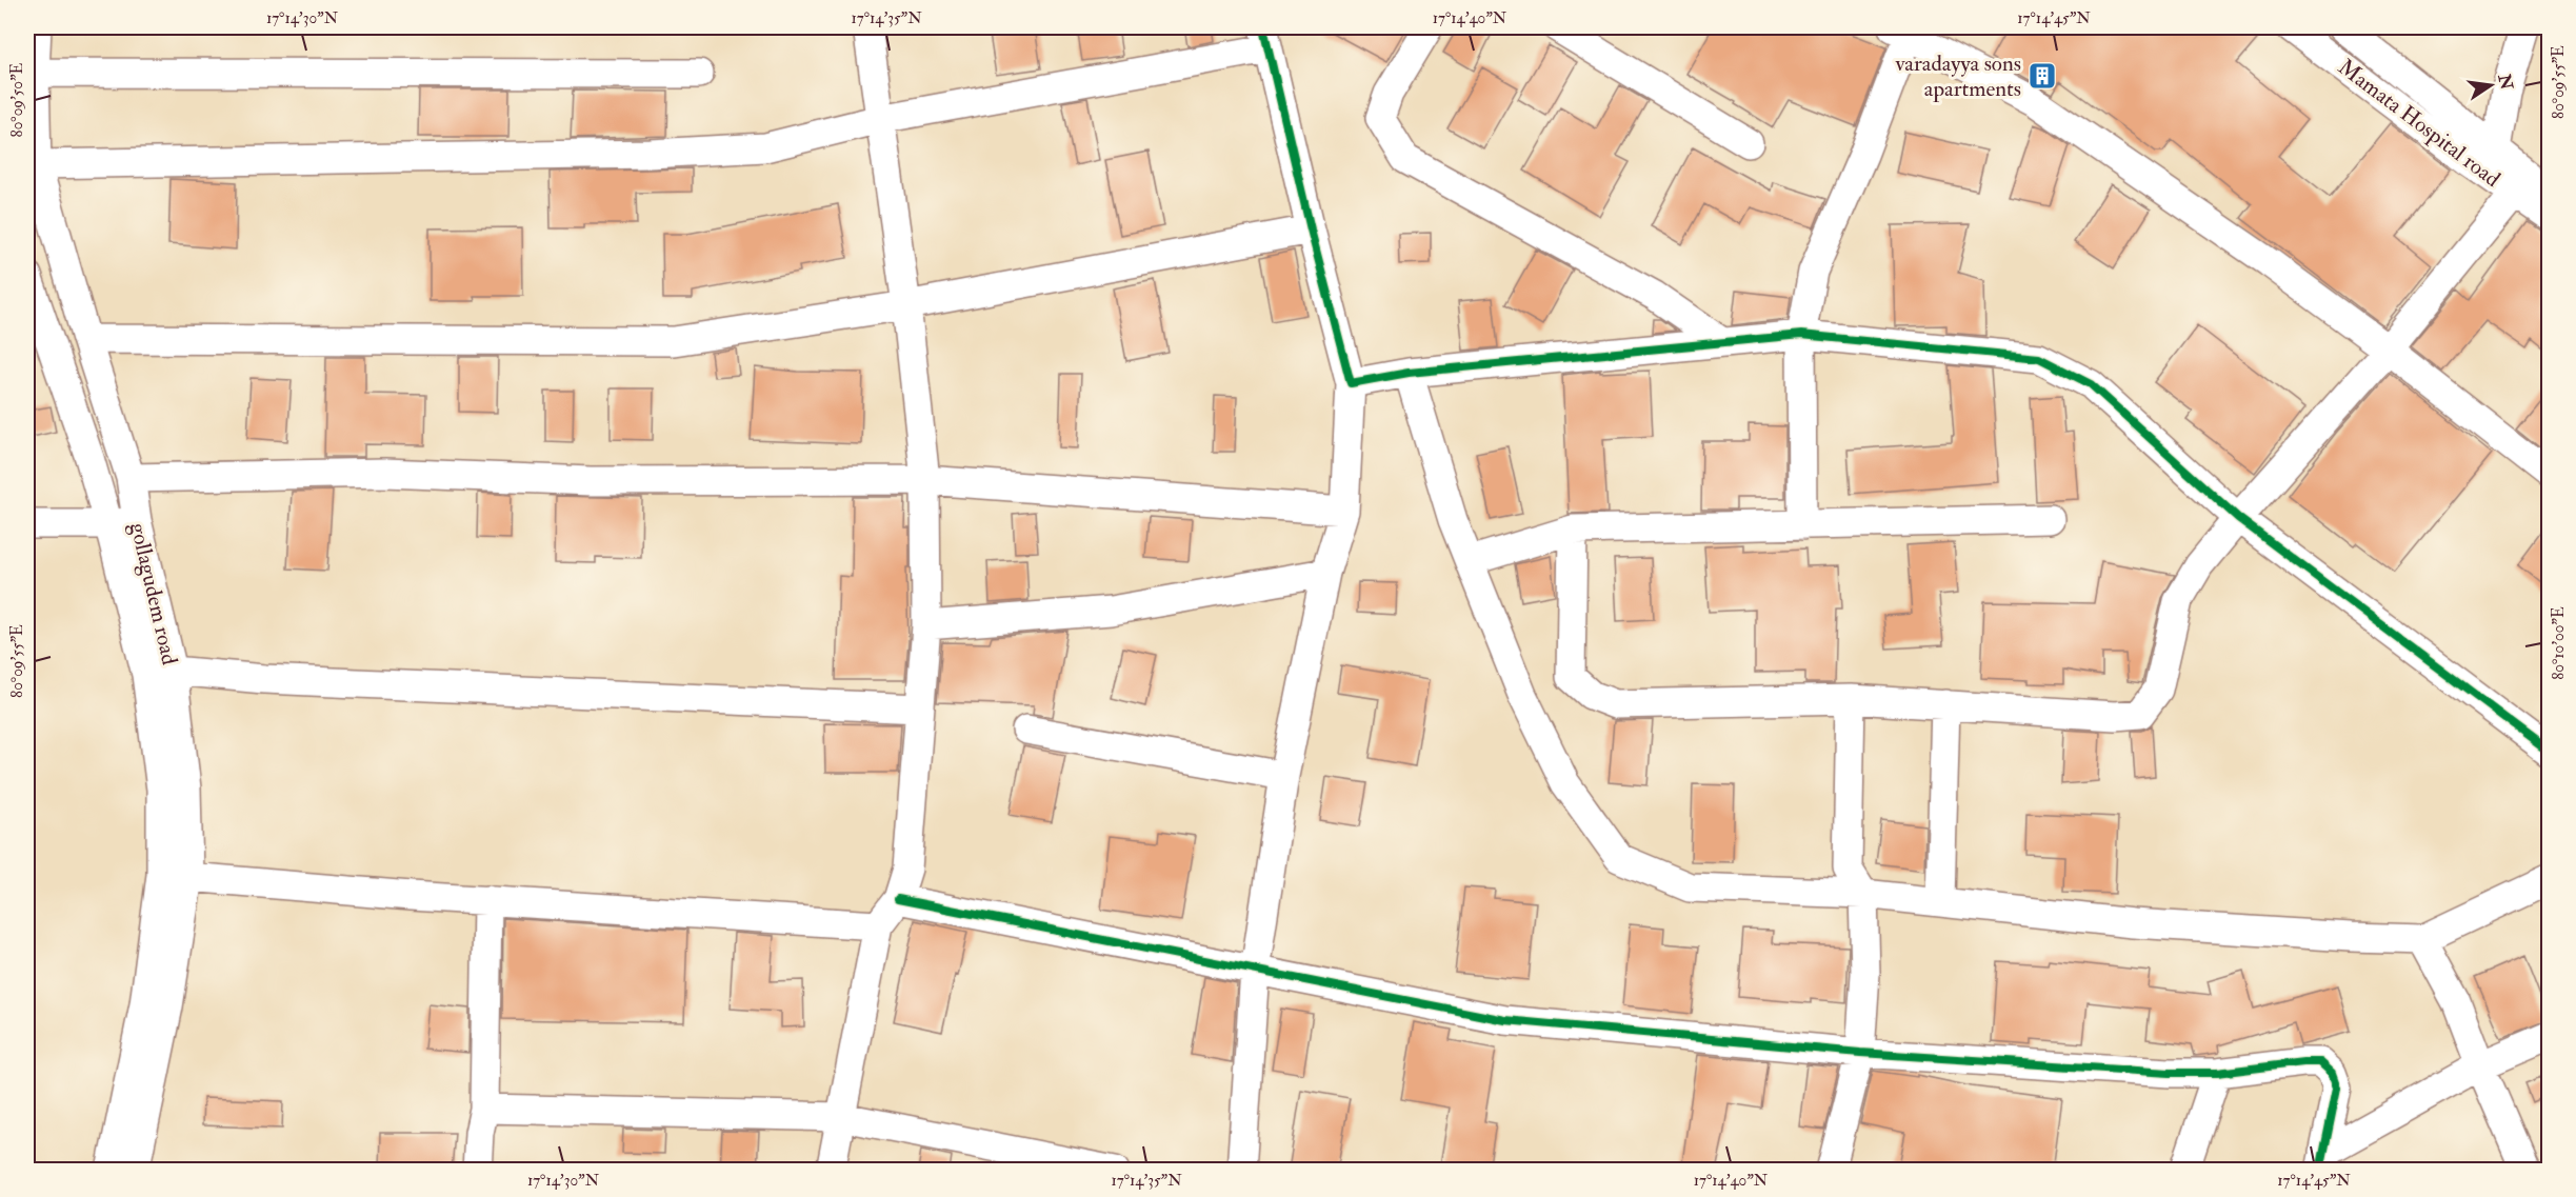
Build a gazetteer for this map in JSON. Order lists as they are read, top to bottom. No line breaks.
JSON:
{"streets":{"street":["Mamata Hospital road","gollagudem road"]},"places":{"building":["varadayya sons apartments"]},"north":"right","coordinates":["17°14'30\"N","17°14'35\"N","17°14'40\"N","17°14'45\"N","80°09'55\"E","80°09'50\"E","80°10'00\"E"]}
